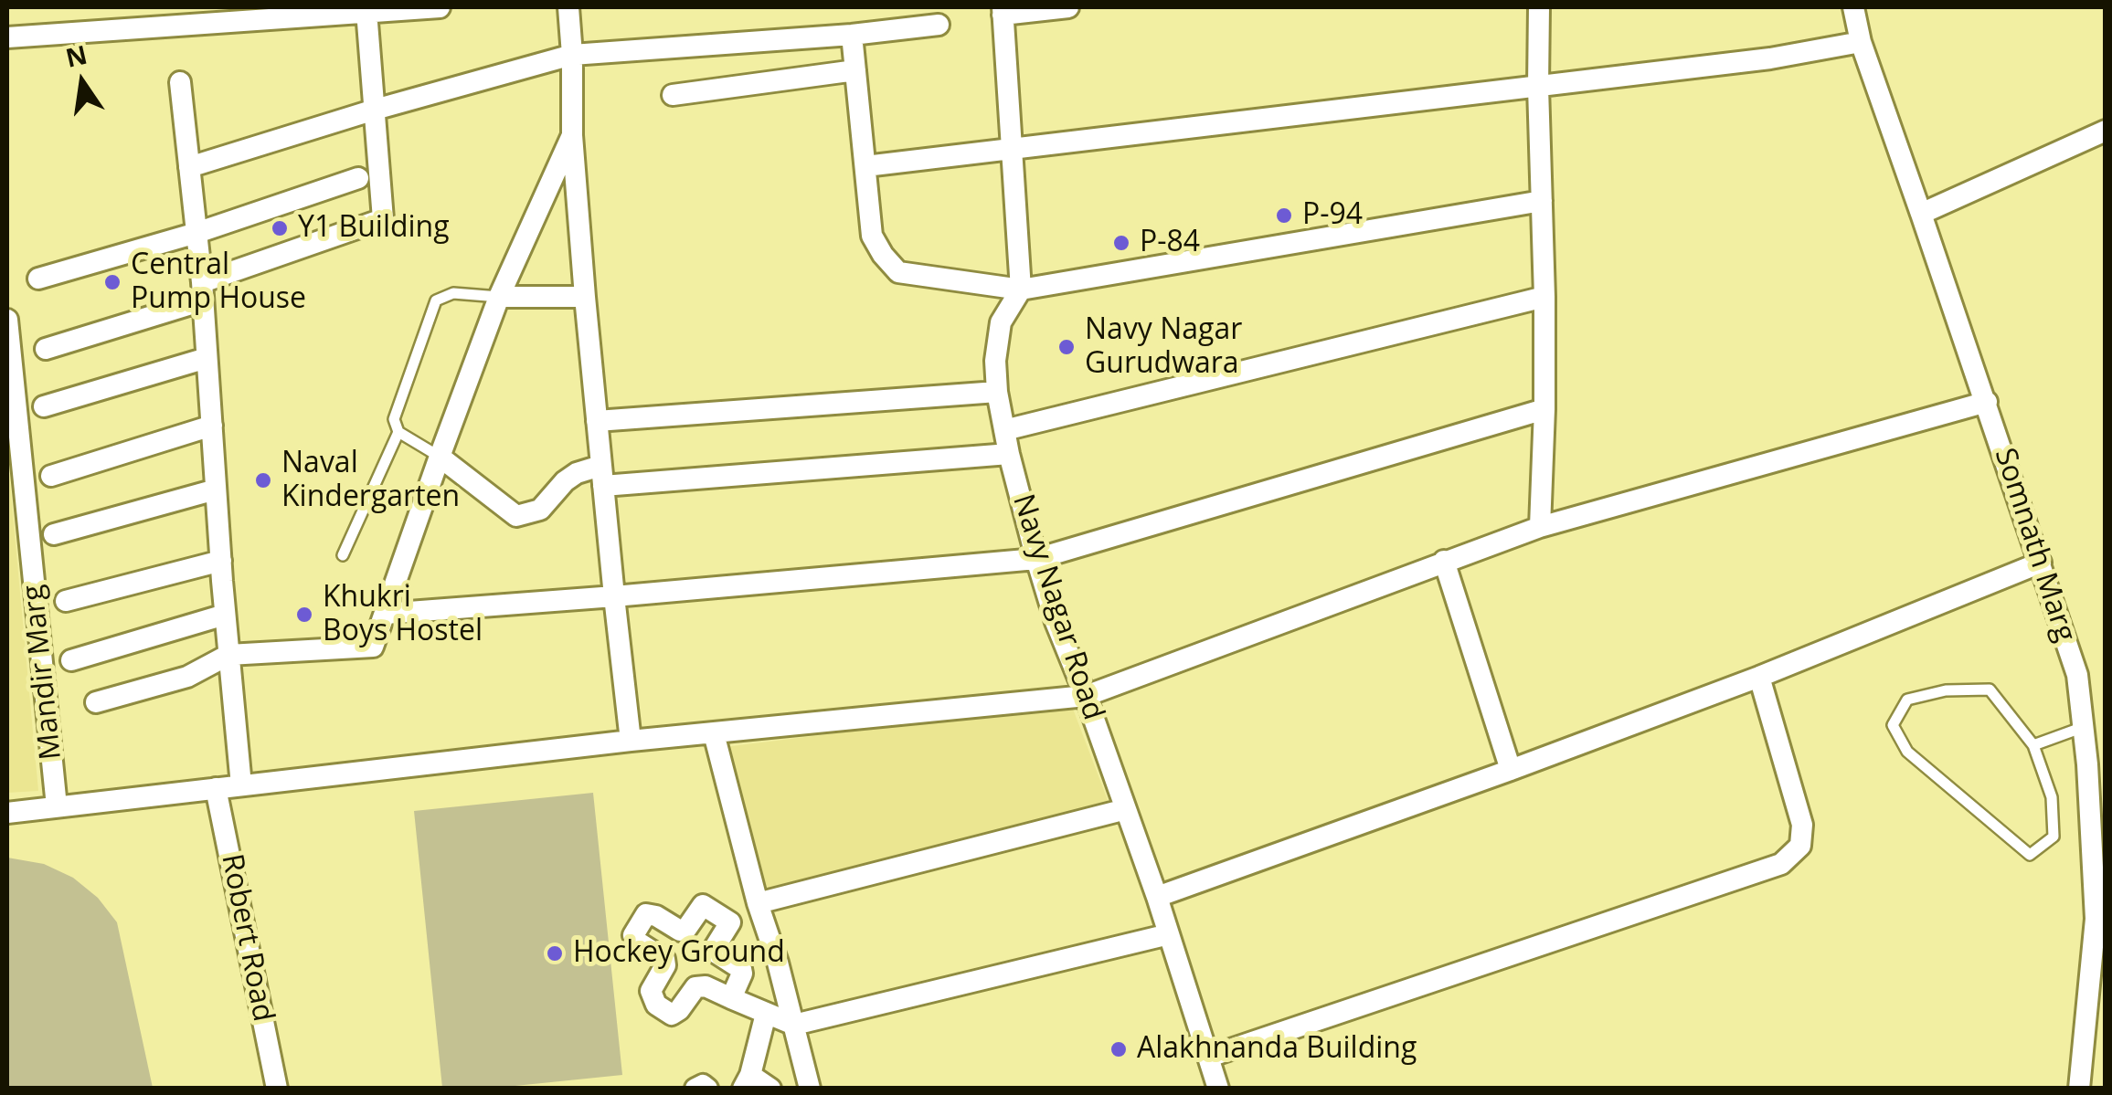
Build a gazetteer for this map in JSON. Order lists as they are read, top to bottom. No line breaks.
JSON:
{"streets":{"street":["Somnath Marg","Navy Nagar Road","Mandir Marg","Robert Road"]},"places":["P-94","Y1 Building","P-84","Central Pump House","Navy Nagar Gurudwara","Naval Kindergarten","Khukri Boys Hostel","Hockey Ground","Alakhnanda Building"],"north":"top"}
